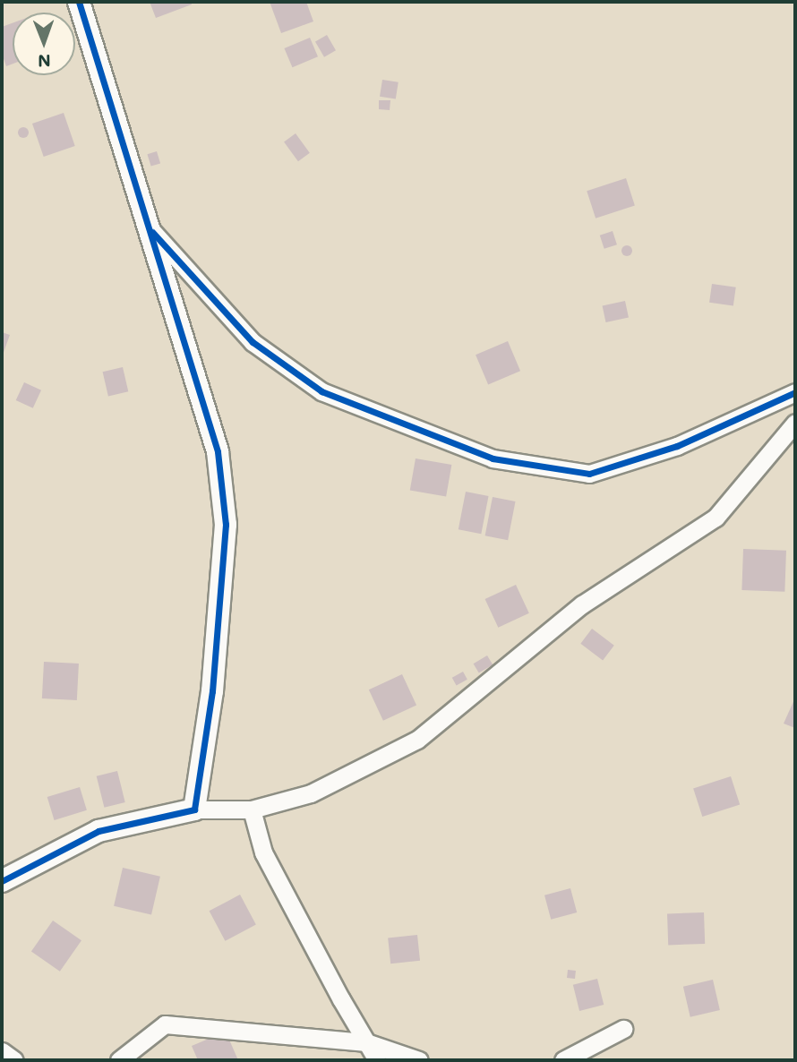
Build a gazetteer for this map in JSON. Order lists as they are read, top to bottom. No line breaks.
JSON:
{"north":"bottom"}
